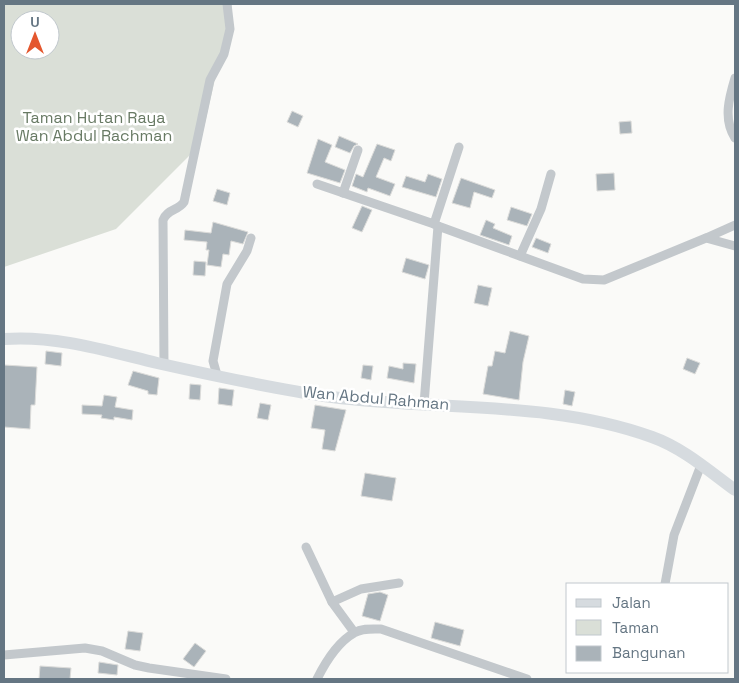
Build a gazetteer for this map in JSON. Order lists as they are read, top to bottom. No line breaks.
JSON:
{"streets":{"street":["Wan Abdul Rahman"]},"parks":["Taman Hutan Raya Wan Abdul Rachman"],"legend":["Jalan","Taman","Bangunan"],"north":"top"}
